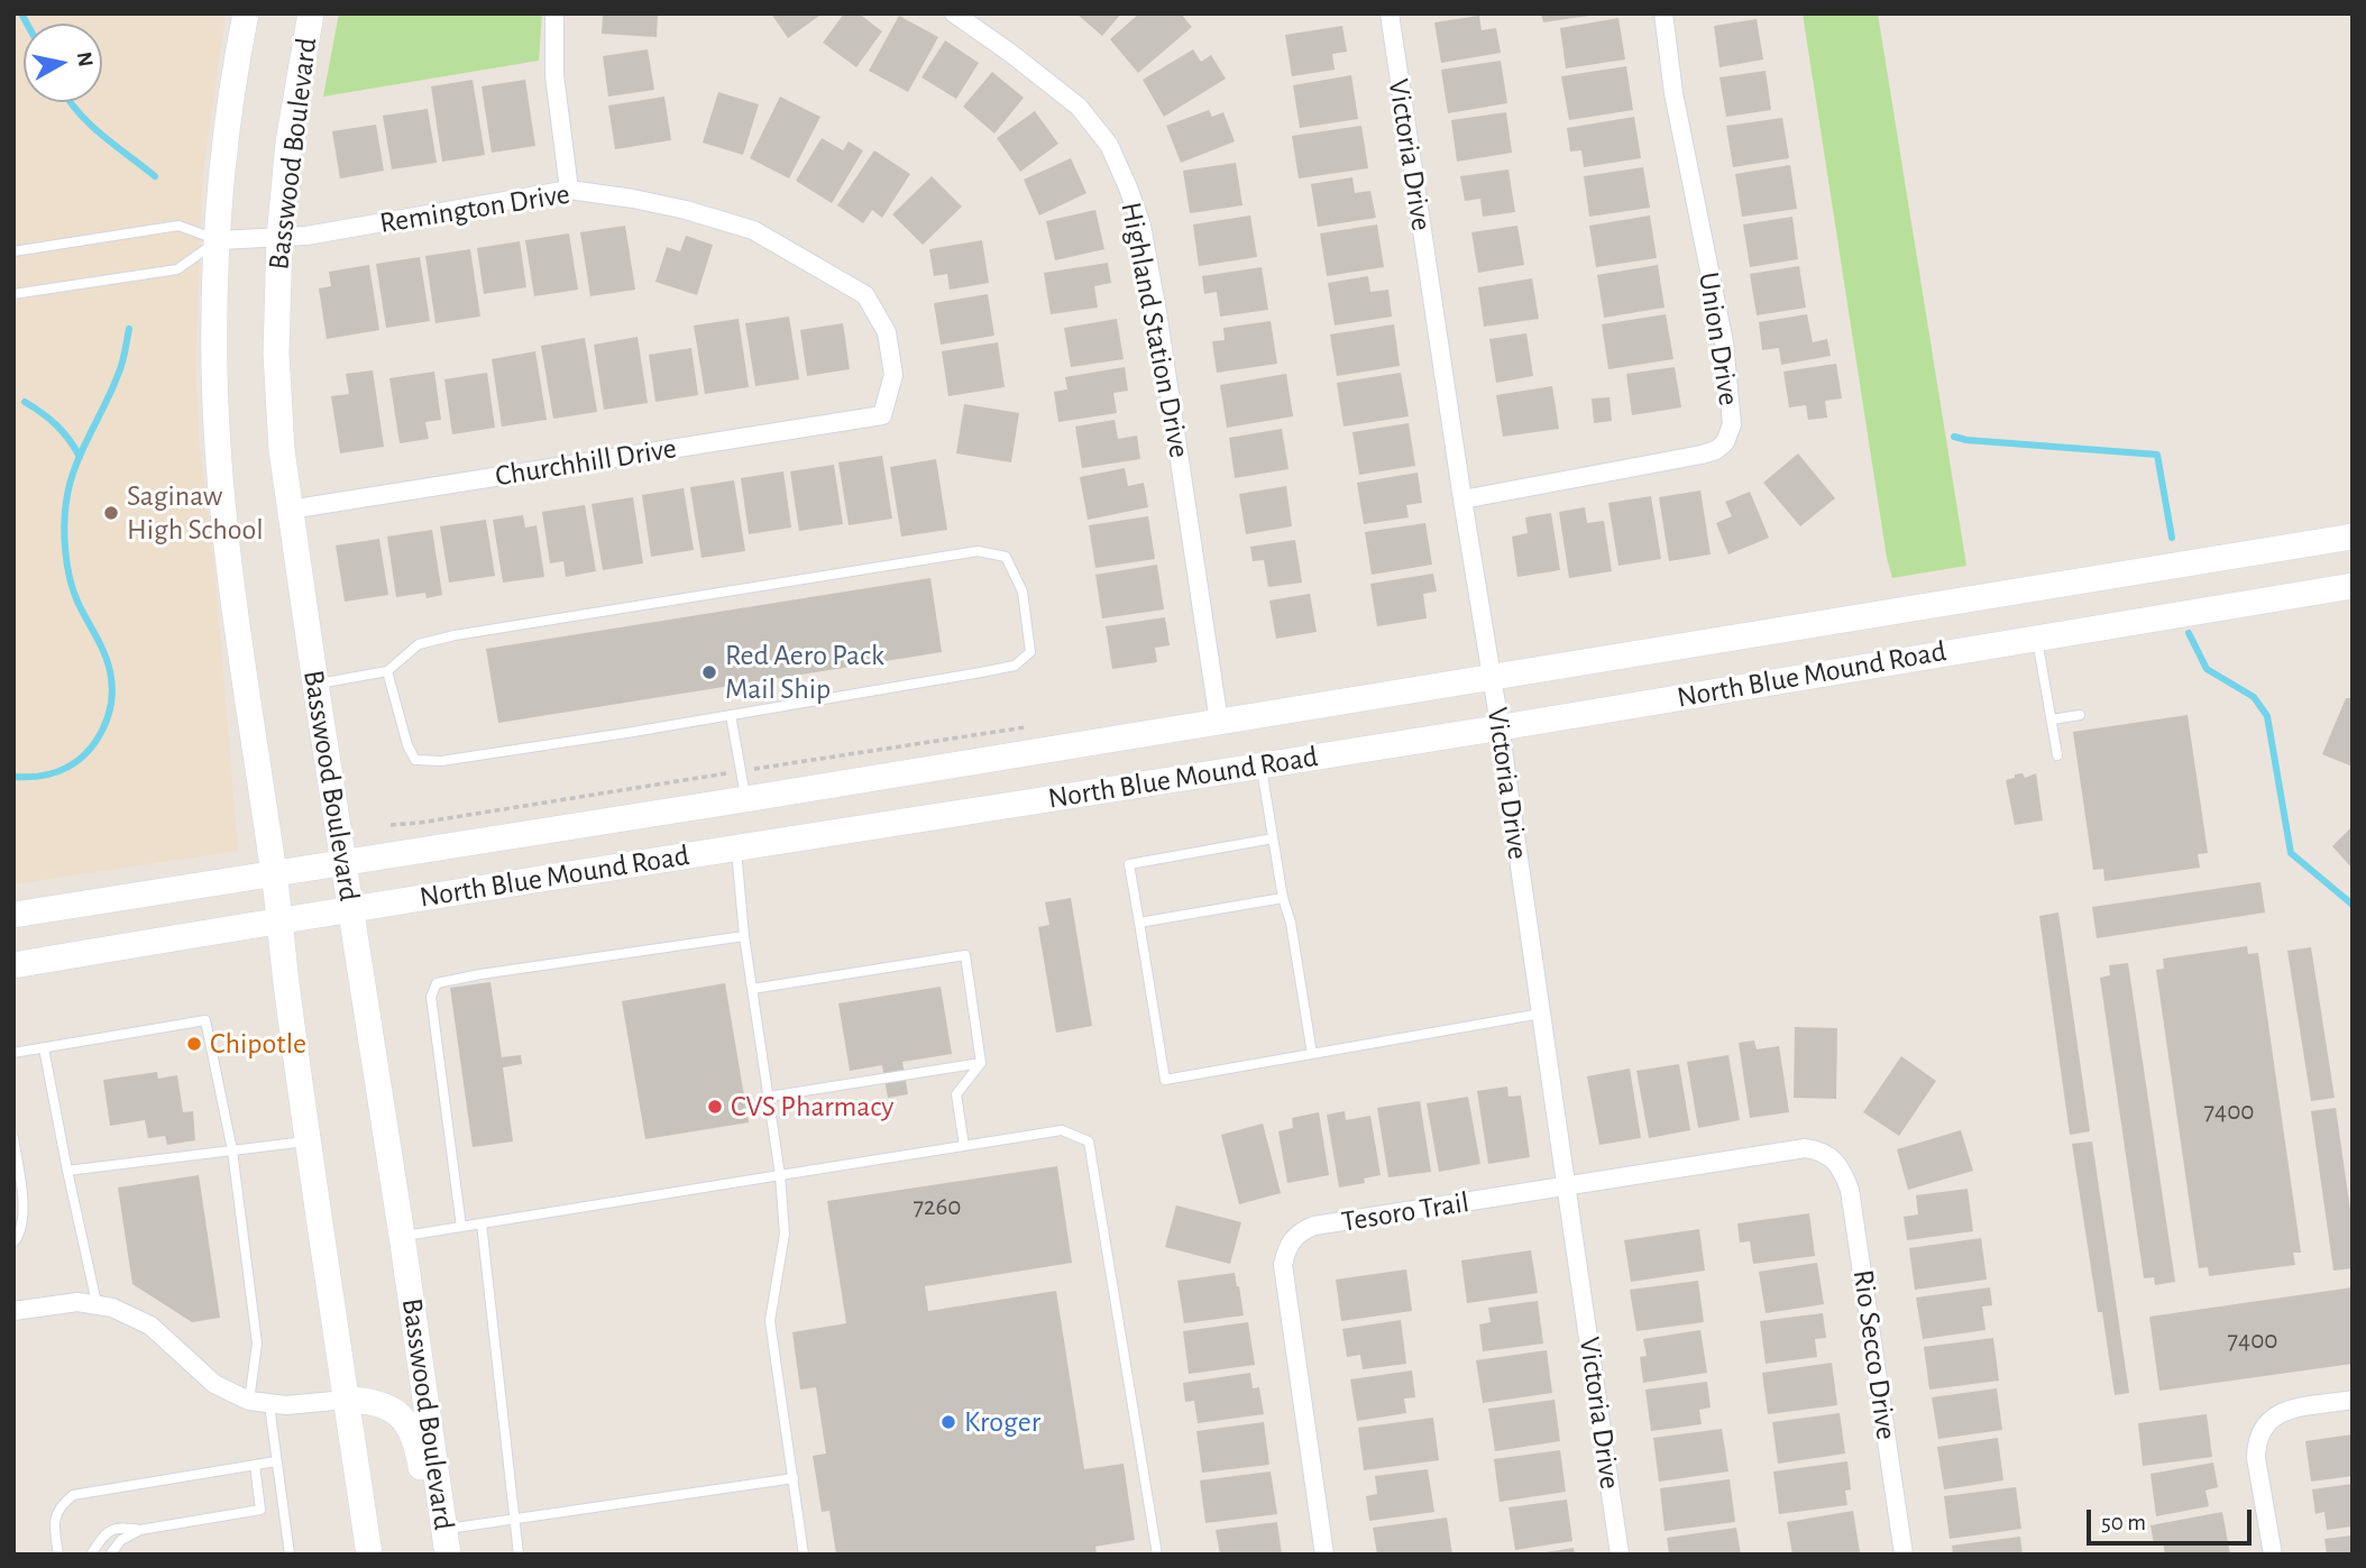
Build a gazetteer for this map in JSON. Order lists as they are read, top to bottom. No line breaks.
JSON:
{"streets":{"main road":["Basswood Boulevard","North Blue Mound Road"],"street":["Victoria Drive","Remington Drive","Highland Station Drive","Union Drive","Churchhill Drive","Tesoro Trail","Rio Secco Drive"]},"crossings":[["Basswood Boulevard","Remington Drive"],["Basswood Boulevard","Churchhill Drive"],["Basswood Boulevard","North Blue Mound Road"],["Victoria Drive","Union Drive"],["Victoria Drive","North Blue Mound Road"],["Victoria Drive","Tesoro Trail"],["Remington Drive","Churchhill Drive"],["Highland Station Drive","North Blue Mound Road"],["Tesoro Trail","Rio Secco Drive"]],"places":["Saginaw High School","Red Aero Pack Mail Ship","Chipotle","CVS Pharmacy","Kroger"],"house_numbers":["7400","7260","7400"],"scale_bar":"50 m","north":"right"}
